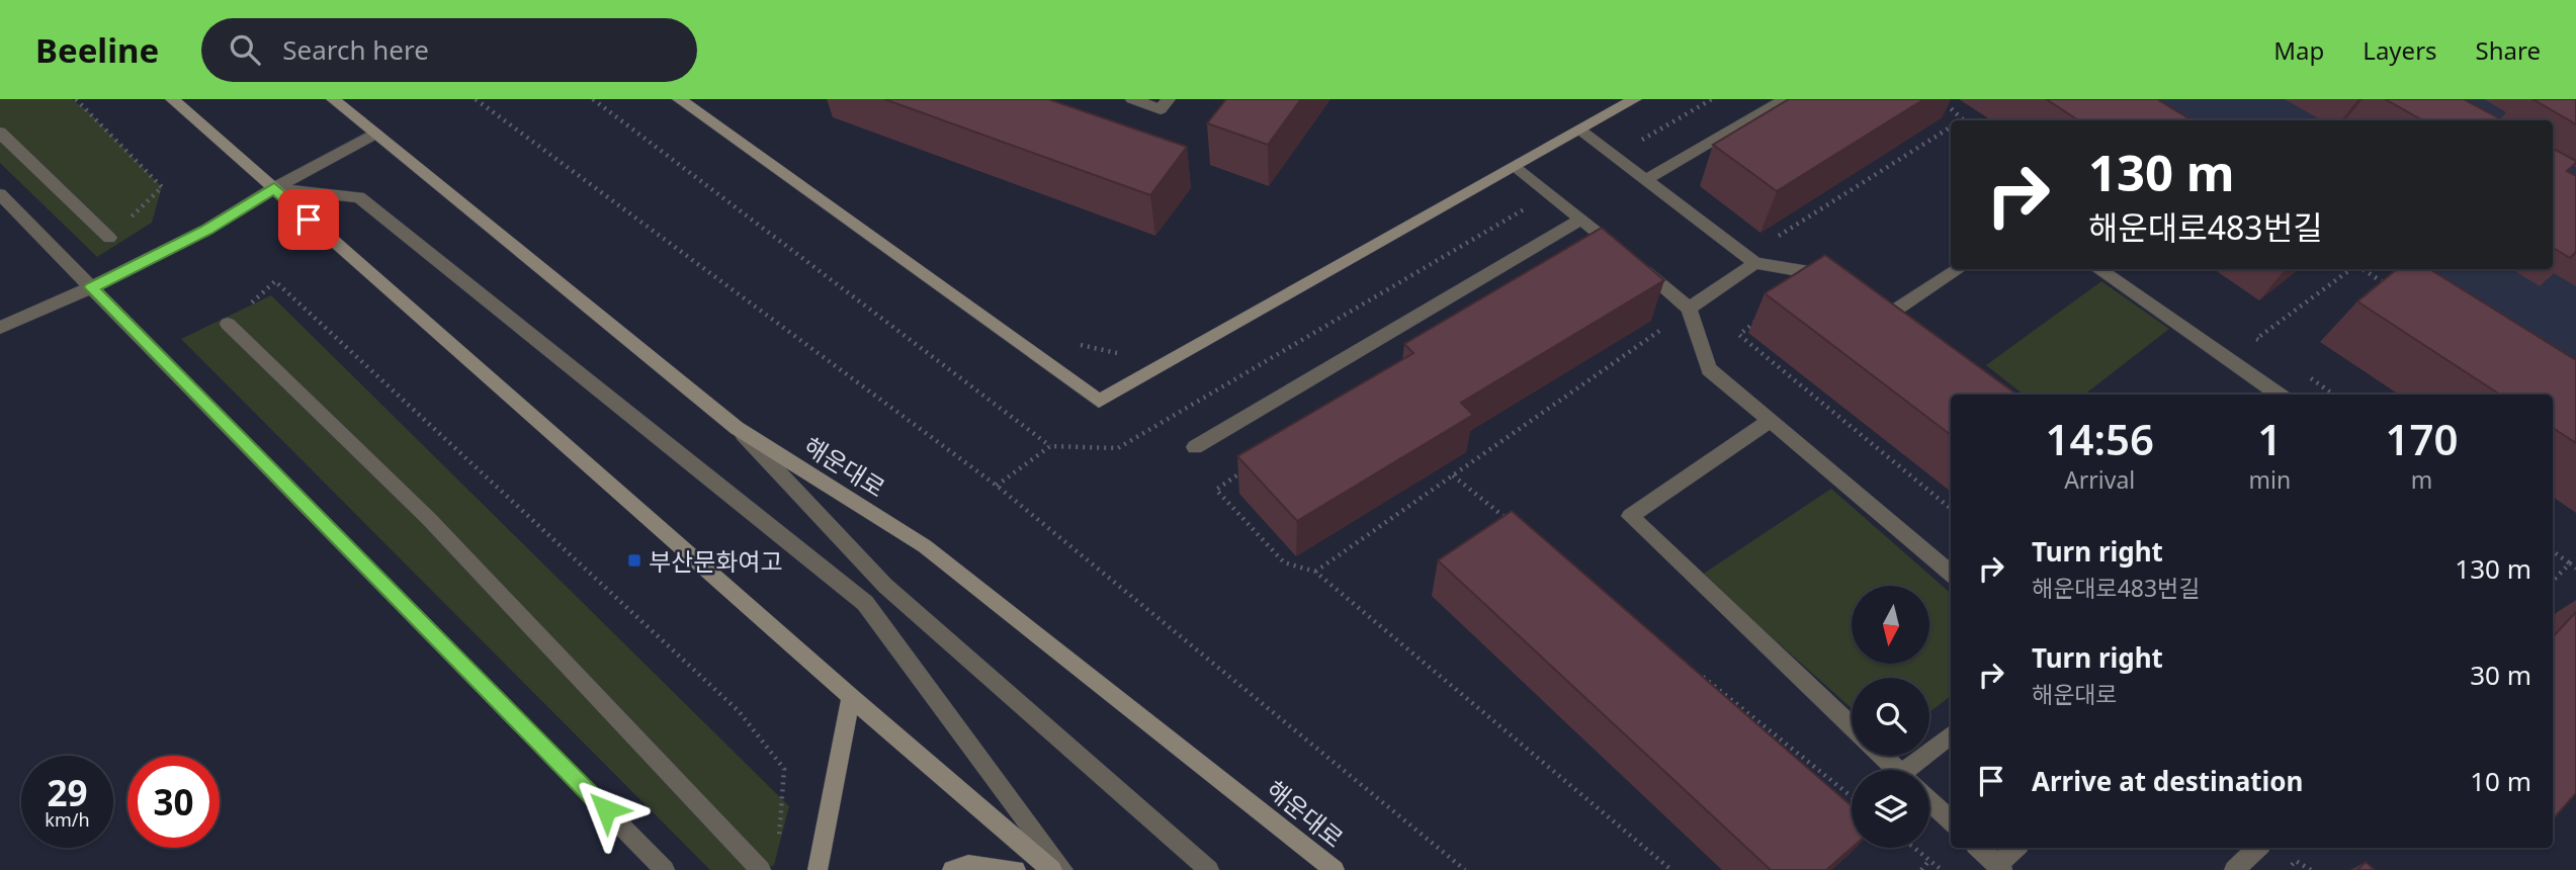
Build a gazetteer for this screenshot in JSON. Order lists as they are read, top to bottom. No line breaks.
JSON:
{"streets":{"main road":["해운대로"]},"places":{"transit":["부산문화여고"]},"north":"bottom","page":{"header":"Beeline","search":"Search here","nav":["Map","Layers","Share"],"turn":["130 m","해운대로483번길"],"eta":["14:56","Arrival","1","min","170","m"],"list":[{"name":"Turn right","note":"해운대로483번길","value":"130 m"},{"name":"Turn right","note":"해운대로","value":"30 m"},{"name":"Arrive at destination","value":"10 m"}],"speed":"29 km/h","limit":"30"}}
